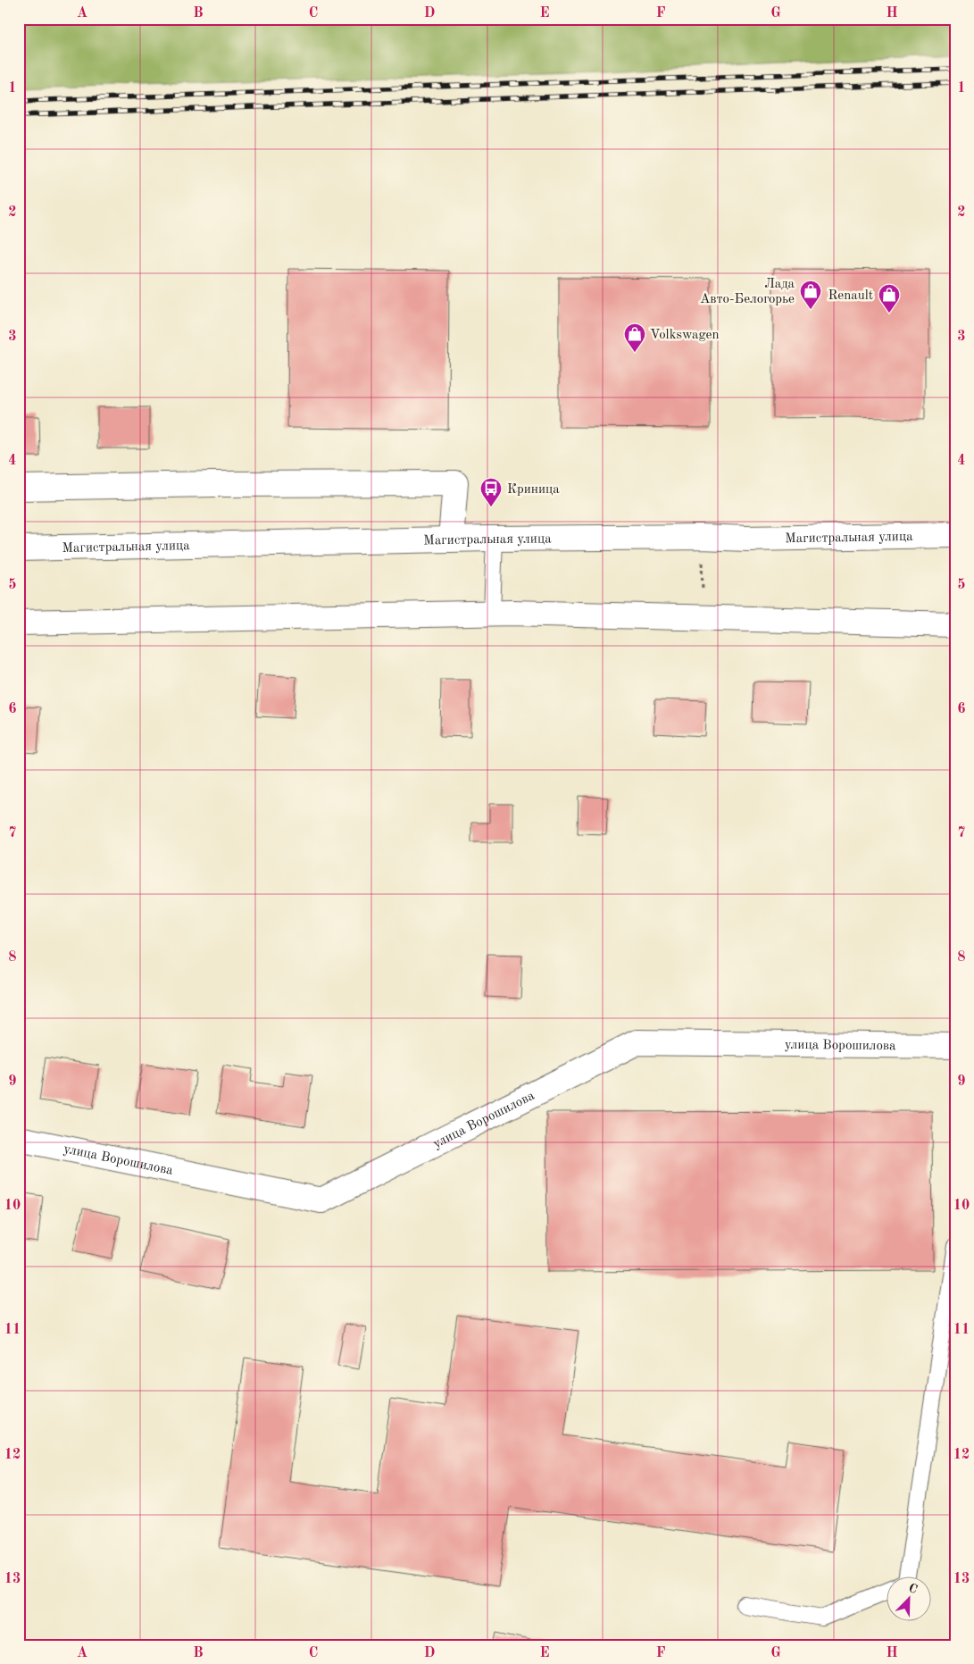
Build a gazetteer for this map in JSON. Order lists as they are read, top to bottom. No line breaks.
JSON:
{"streets":{"street":["Магистральная улица","улица Ворошилова"]},"places":{"shop":["Лада Авто-Белогорье","Renault","Volkswagen"],"bus stop":["Криница"]},"north":"top right","grid":{"columns":["A","B","C","D","E","F","G","H"],"rows":["1","2","3","4","5","6","7","8","9","10","11","12","13"]}}
